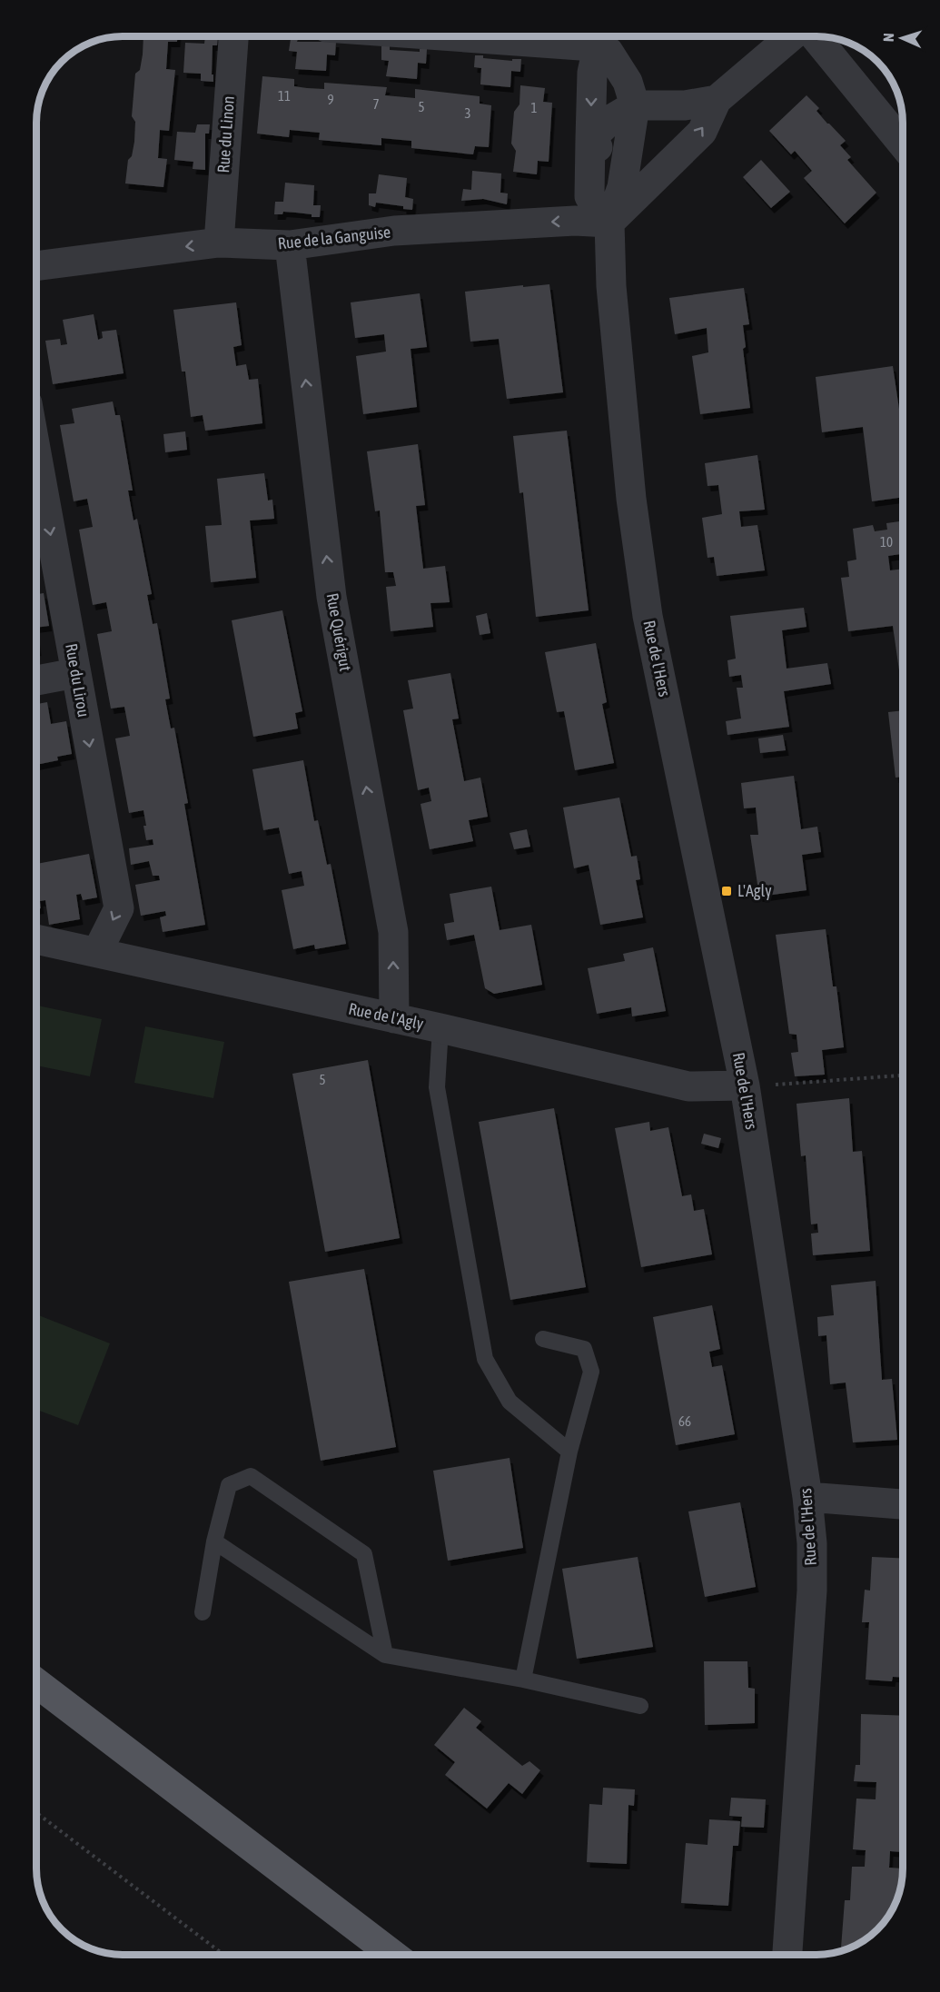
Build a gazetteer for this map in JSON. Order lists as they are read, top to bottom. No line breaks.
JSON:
{"streets":{"street":["Rue du Linon","Rue de la Ganguise","Rue Quérigut","Rue de l'Hers","Rue du Lirou","Rue de l'Agly"]},"crossings":[["Rue du Linon","Rue de la Ganguise"],["Rue de la Ganguise","Rue Quérigut"],["Rue de la Ganguise","Rue de l'Hers"],["Rue Quérigut","Rue de l'Agly"],["Rue de l'Hers","Rue de l'Agly"],["Rue du Lirou","Rue de l'Agly"]],"one_way":["Rue de la Ganguise","Rue Quérigut","Rue du Lirou"],"places":{"transit":["L'Agly"]},"house_numbers":["11","9","7","5","1","3","10","5","66"],"north":"left"}
